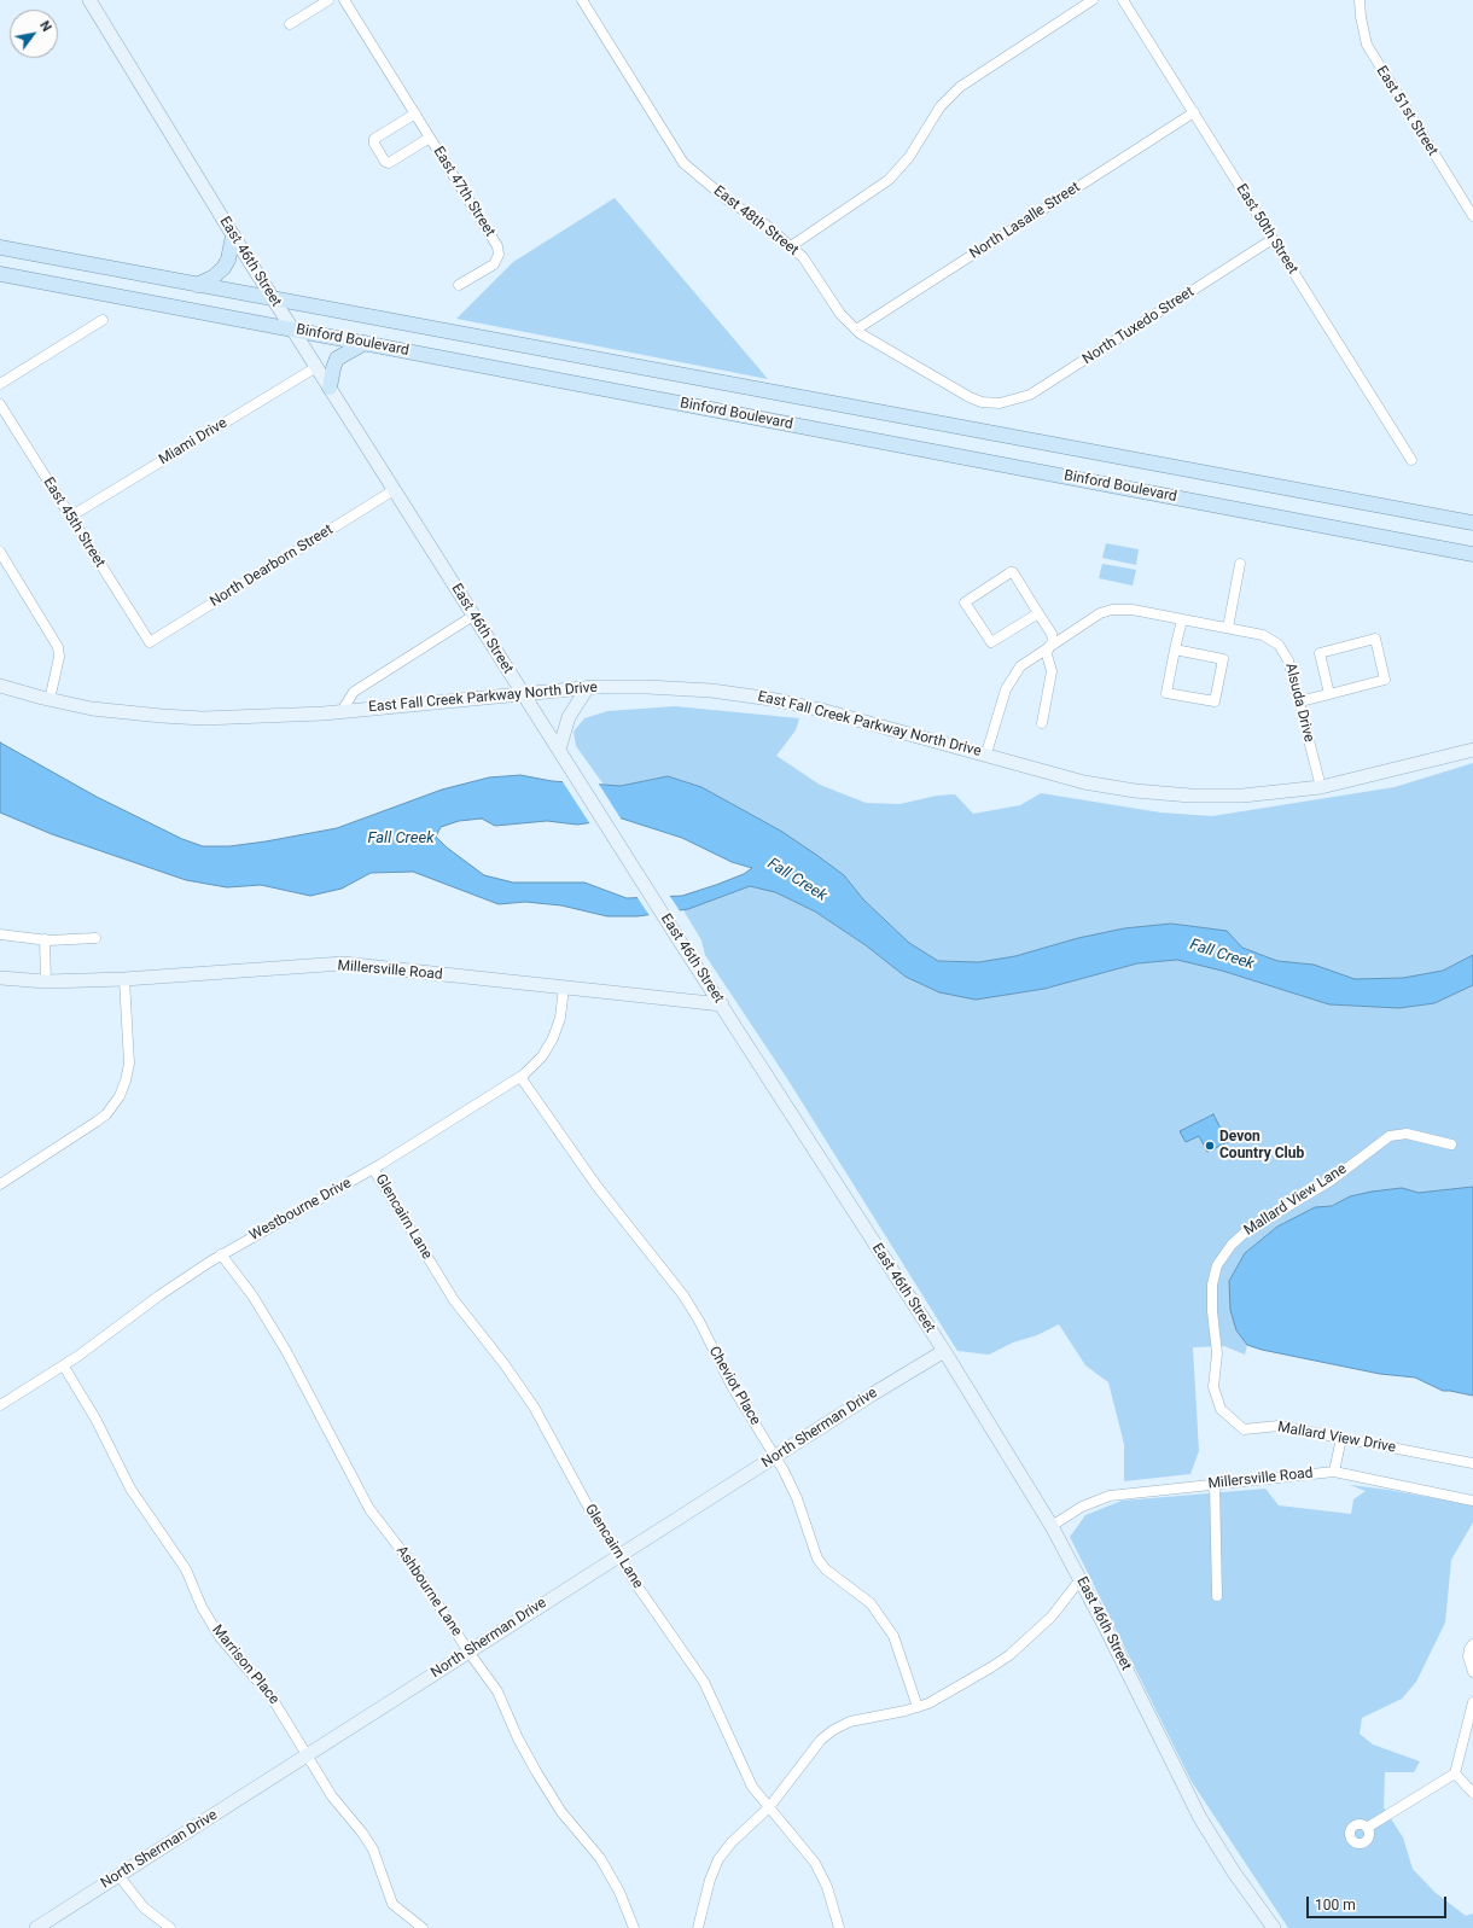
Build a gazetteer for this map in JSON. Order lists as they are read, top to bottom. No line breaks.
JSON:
{"streets":{"main road":["East 46th Street","Binford Boulevard","East Fall Creek Parkway North Drive","Millersville Road","North Sherman Drive"],"street":["East 51st Street","East 47th Street","East 48th Street","North Lasalle Street","East 50th Street","North Tuxedo Street","Miami Drive","East 45th Street","North Dearborn Street","Alsuda Drive","Mallard View Lane","Westbourne Drive","Glencairn Lane","Cheviot Place","Mallard View Drive","Ashbourne Lane","Marrison Place"]},"crossings":[["East 48th Street","North Lasalle Street"],["East 48th Street","North Tuxedo Street"],["North Lasalle Street","East 50th Street"],["East 50th Street","North Tuxedo Street"],["East 46th Street","Binford Boulevard"],["East 46th Street","Miami Drive"],["East 46th Street","North Dearborn Street"],["East 46th Street","East Fall Creek Parkway North Drive"],["East 46th Street","Millersville Road"],["East 46th Street","North Sherman Drive"],["Miami Drive","East 45th Street"],["East 45th Street","North Dearborn Street"],["East Fall Creek Parkway North Drive","Alsuda Drive"],["Millersville Road","Westbourne Drive"],["Mallard View Lane","Mallard View Drive"],["Westbourne Drive","Glencairn Lane"],["Westbourne Drive","Cheviot Place"],["Westbourne Drive","Ashbourne Lane"],["Westbourne Drive","Marrison Place"],["Glencairn Lane","North Sherman Drive"],["Cheviot Place","North Sherman Drive"],["North Sherman Drive","Ashbourne Lane"],["North Sherman Drive","Marrison Place"]],"water":["Fall Creek"],"places":["Devon Country Club"],"scale_bar":"100 m","north":"top right"}
